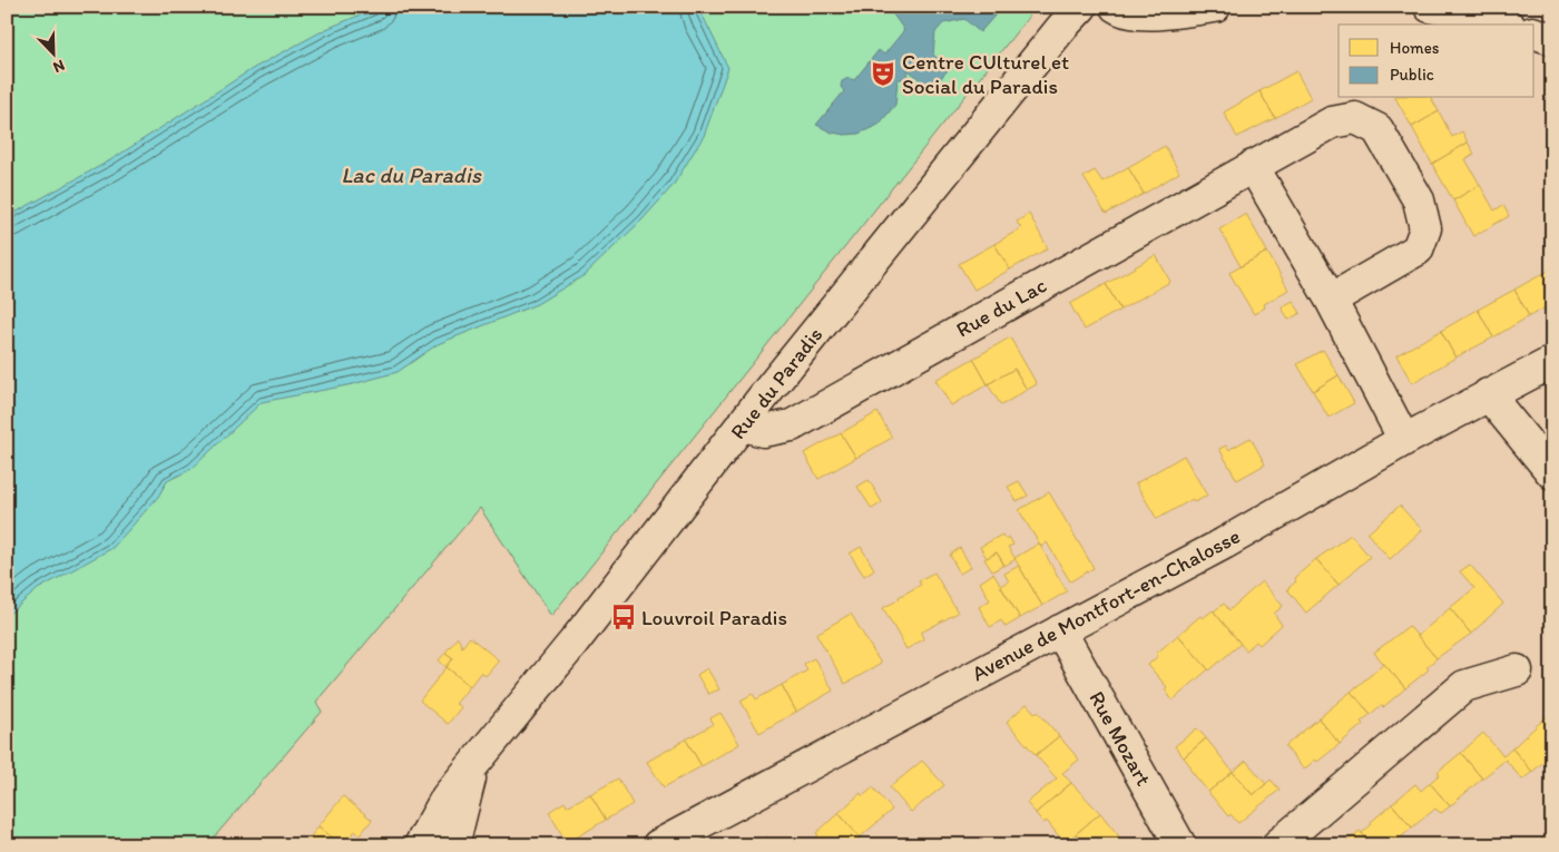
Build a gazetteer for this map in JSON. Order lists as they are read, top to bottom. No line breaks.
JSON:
{"streets":{"street":["Rue du Lac","Rue du Paradis","Avenue de Montfort-en-Chalosse","Rue Mozart"]},"crossings":[["Rue du Lac","Rue du Paradis"],["Avenue de Montfort-en-Chalosse","Rue Mozart"]],"water":["Lac du Paradis"],"places":{"theatre":["Centre CUlturel et Social du Paradis"],"bus stop":["Louvroil Paradis"]},"legend":["Homes","Public"],"north":"bottom right"}
